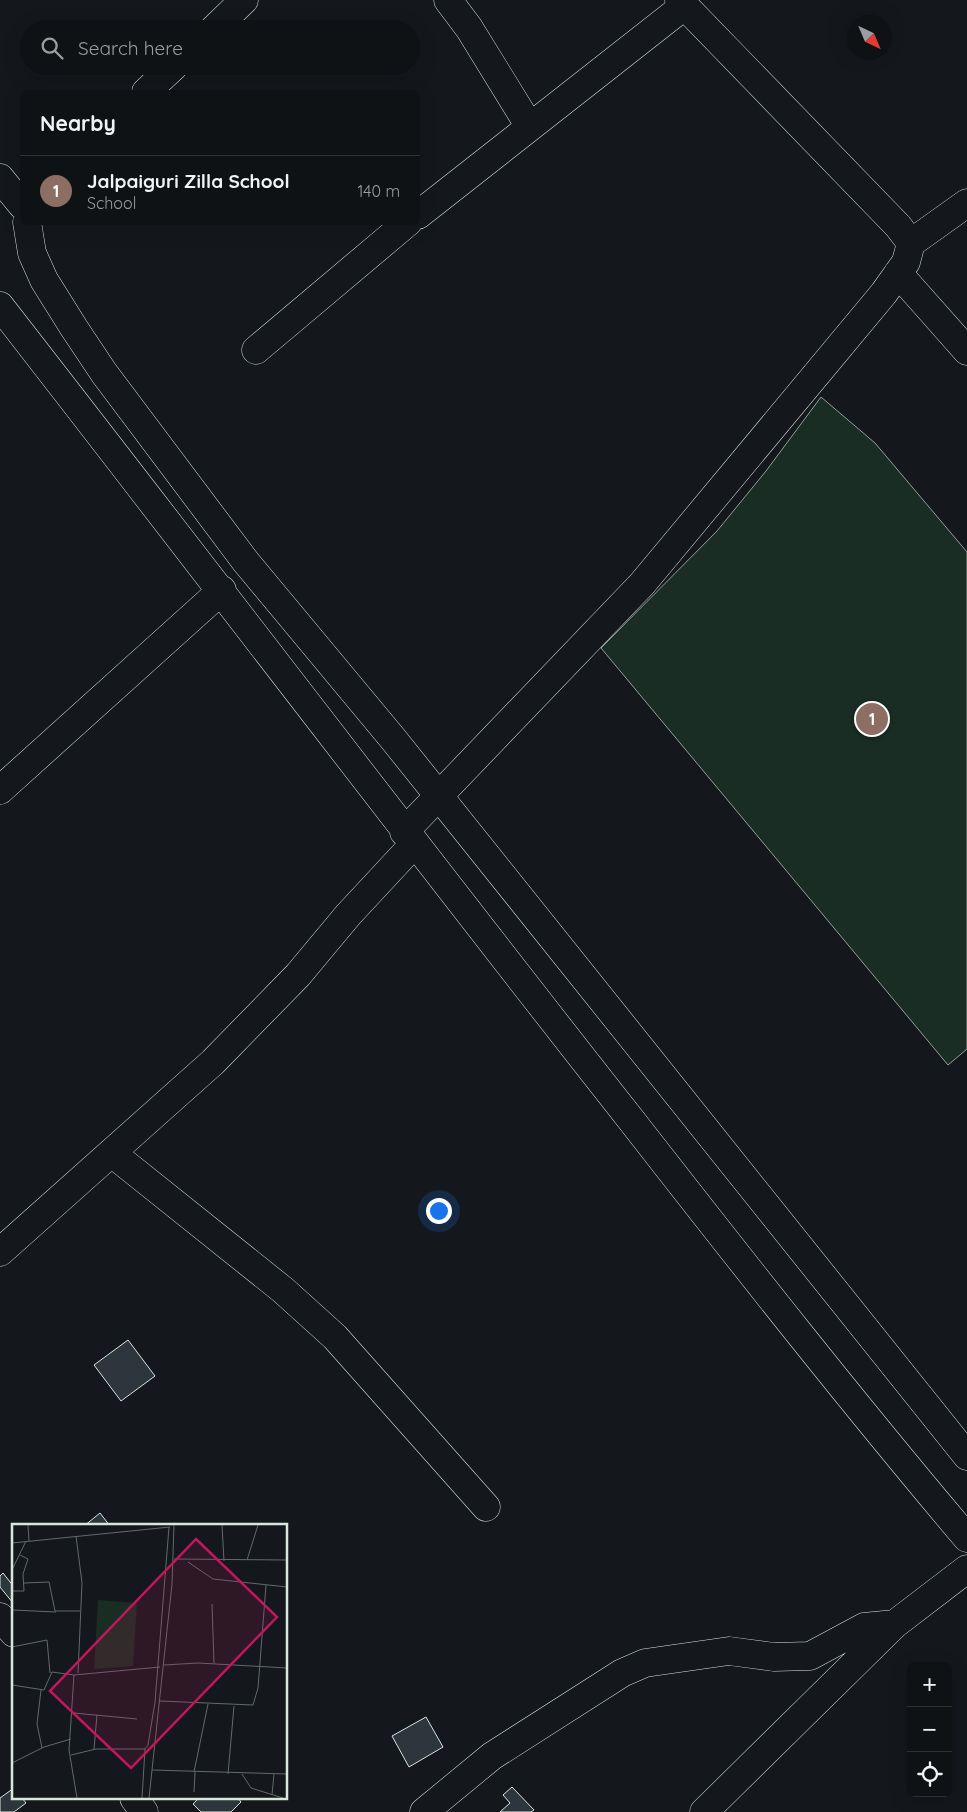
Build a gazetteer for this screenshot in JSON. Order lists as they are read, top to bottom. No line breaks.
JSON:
{"north":"bottom right","page":{"search":"Search here","heading":"Nearby","list":[{"mark":"1","name":"Jalpaiguri Zilla School","note":"School","value":"140 m"}],"pins":"1","map_buttons":["+","−"]}}
